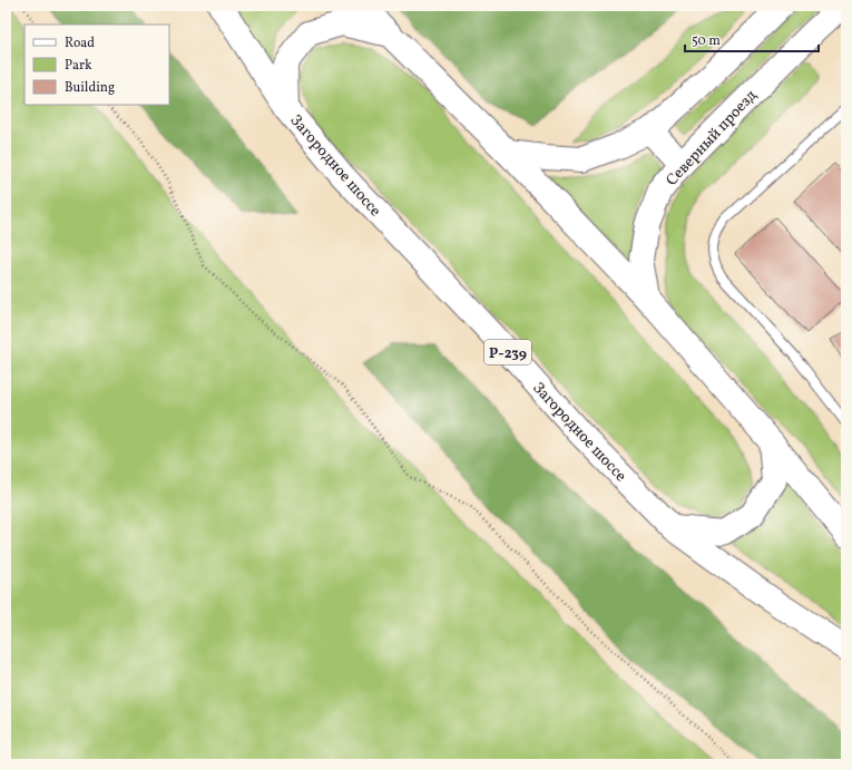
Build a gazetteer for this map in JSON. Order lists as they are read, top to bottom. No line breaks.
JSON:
{"streets":{"main road":["Северный проезд","Загородное шоссе","Р-239"]},"legend":["Road","Park","Building"],"scale_bar":"50 m"}
